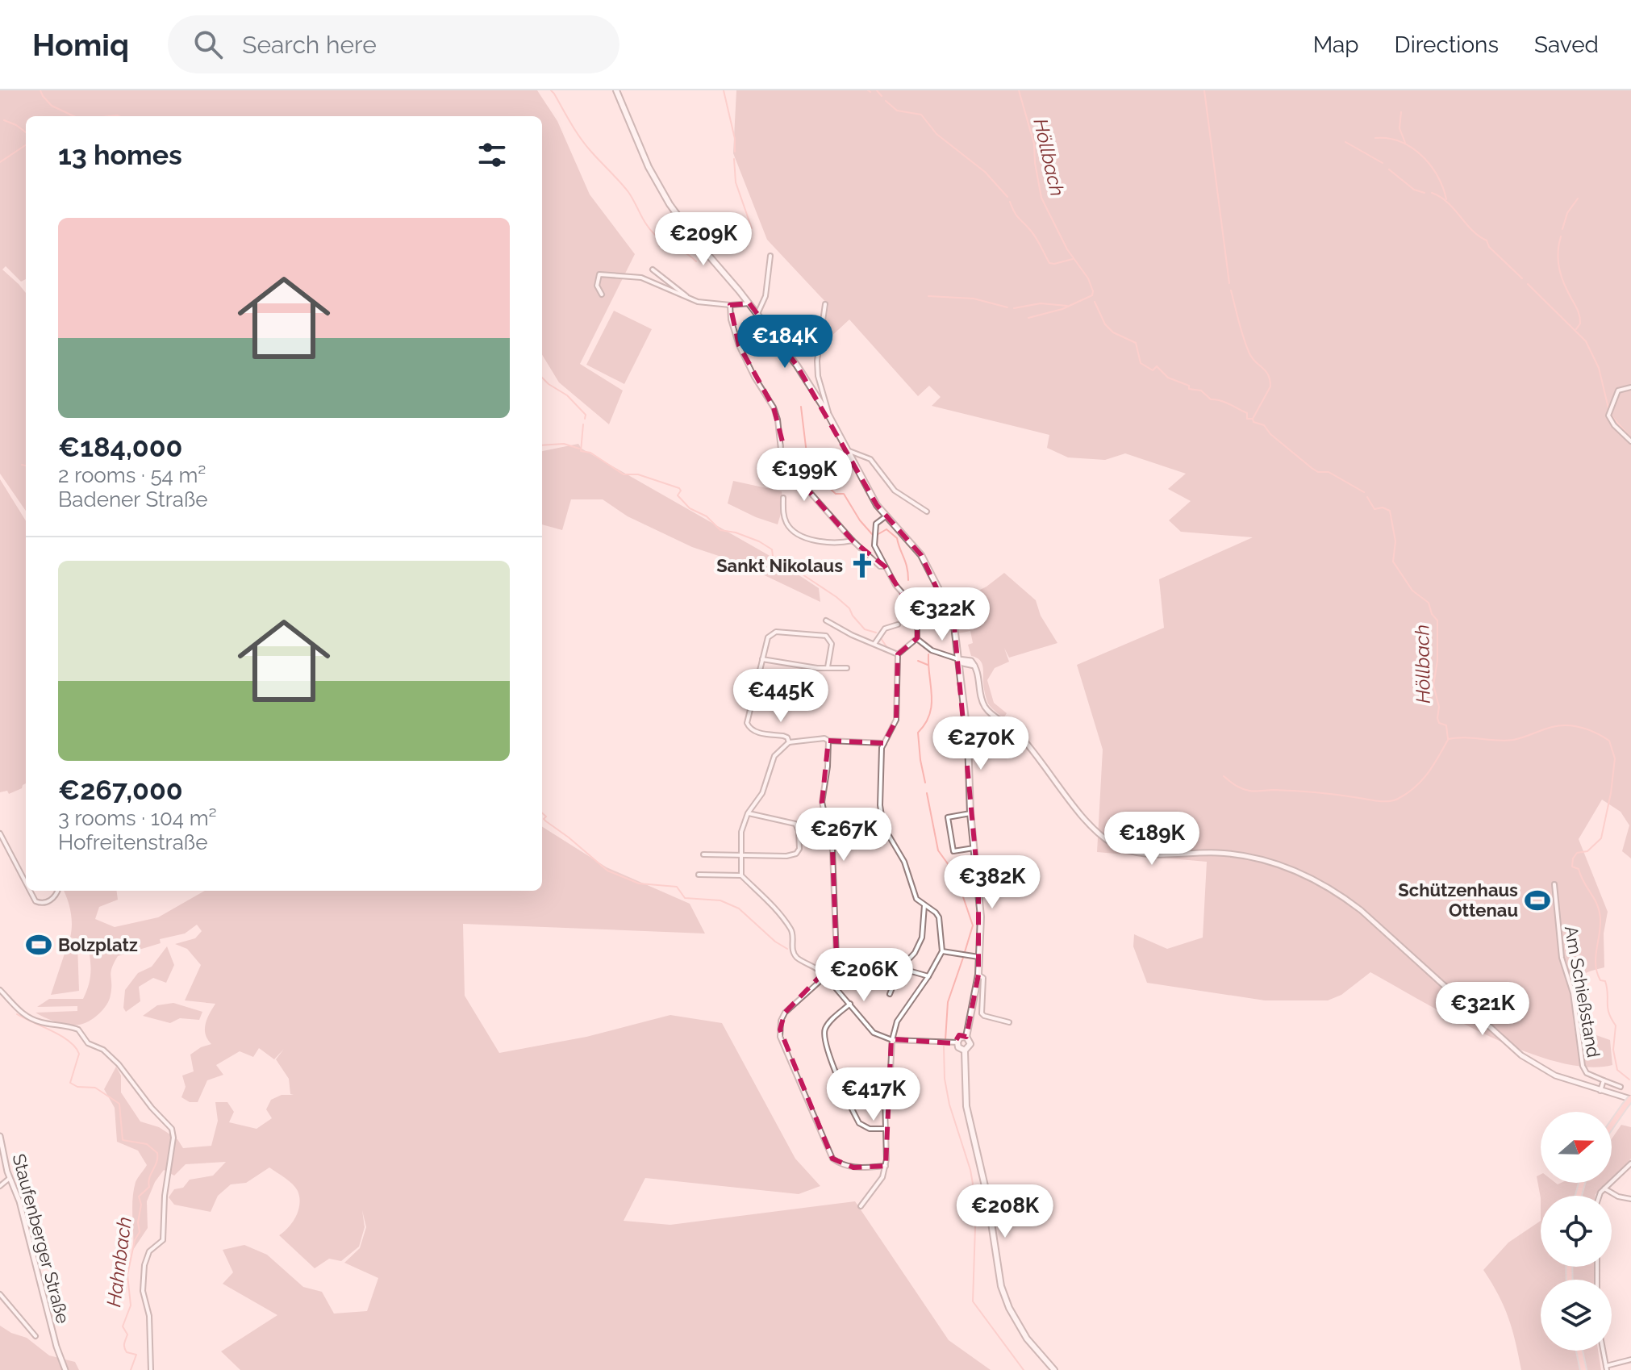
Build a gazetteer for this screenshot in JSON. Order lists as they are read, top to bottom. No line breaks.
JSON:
{"streets":{"street":["Am Schießstand","Staufenberger Straße"]},"water":["Höllbach","Hahnbach"],"places":{"church":["Sankt Nikolaus"],"sports":["Schützenhaus Ottenau","Bolzplatz"]},"north":"right","page":{"header":"Homiq","search":"Search here","nav":["Map","Directions","Saved"],"heading":"13 homes","list":[{"name":"€184,000","note":"2 rooms · 54 m² · Badener Straße"},{"name":"€267,000","note":"3 rooms · 104 m² · Hofreitenstraße"}],"price":["€209K","€184K","€199K","€322K","€445K","€270K","€267K","€189K","€382K","€206K","€321K","€417K","€208K"]}}
